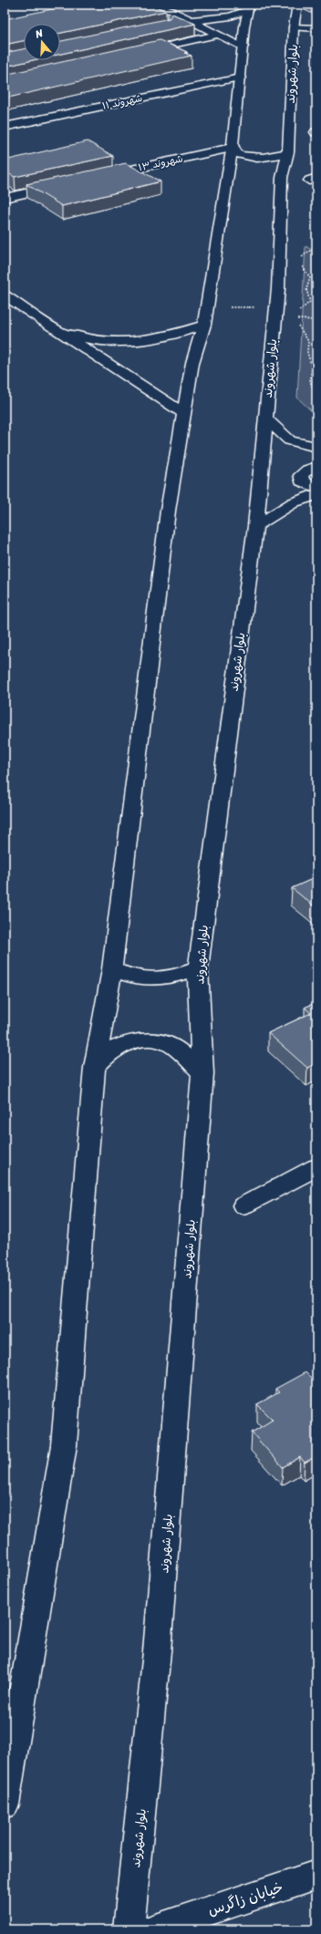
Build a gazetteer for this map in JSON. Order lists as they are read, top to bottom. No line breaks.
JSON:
{"streets":{"main road":["بلوار شهروند","شهروند ۱۱","شهروند ۱۳","خیابان زاگرس"]},"north":"top"}
